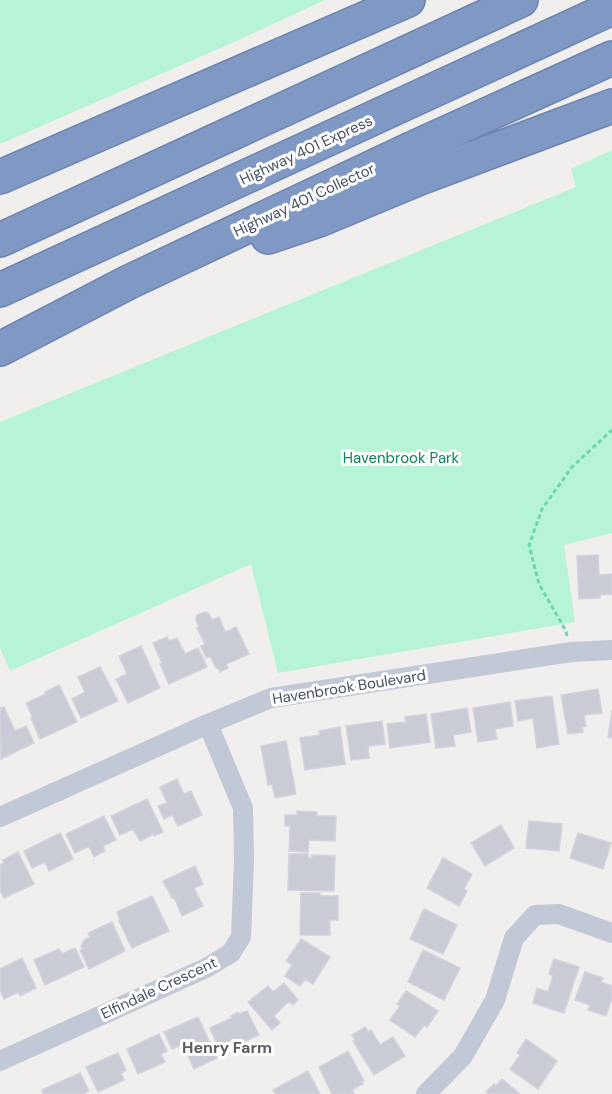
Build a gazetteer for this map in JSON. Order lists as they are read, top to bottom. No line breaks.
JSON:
{"streets":{"highway":["Highway 401 Express","Highway 401 Collector"],"street":["Havenbrook Boulevard","Elfindale Crescent"]},"crossings":[["Havenbrook Boulevard","Elfindale Crescent"]],"districts":["Henry Farm"],"parks":["Havenbrook Park"]}
